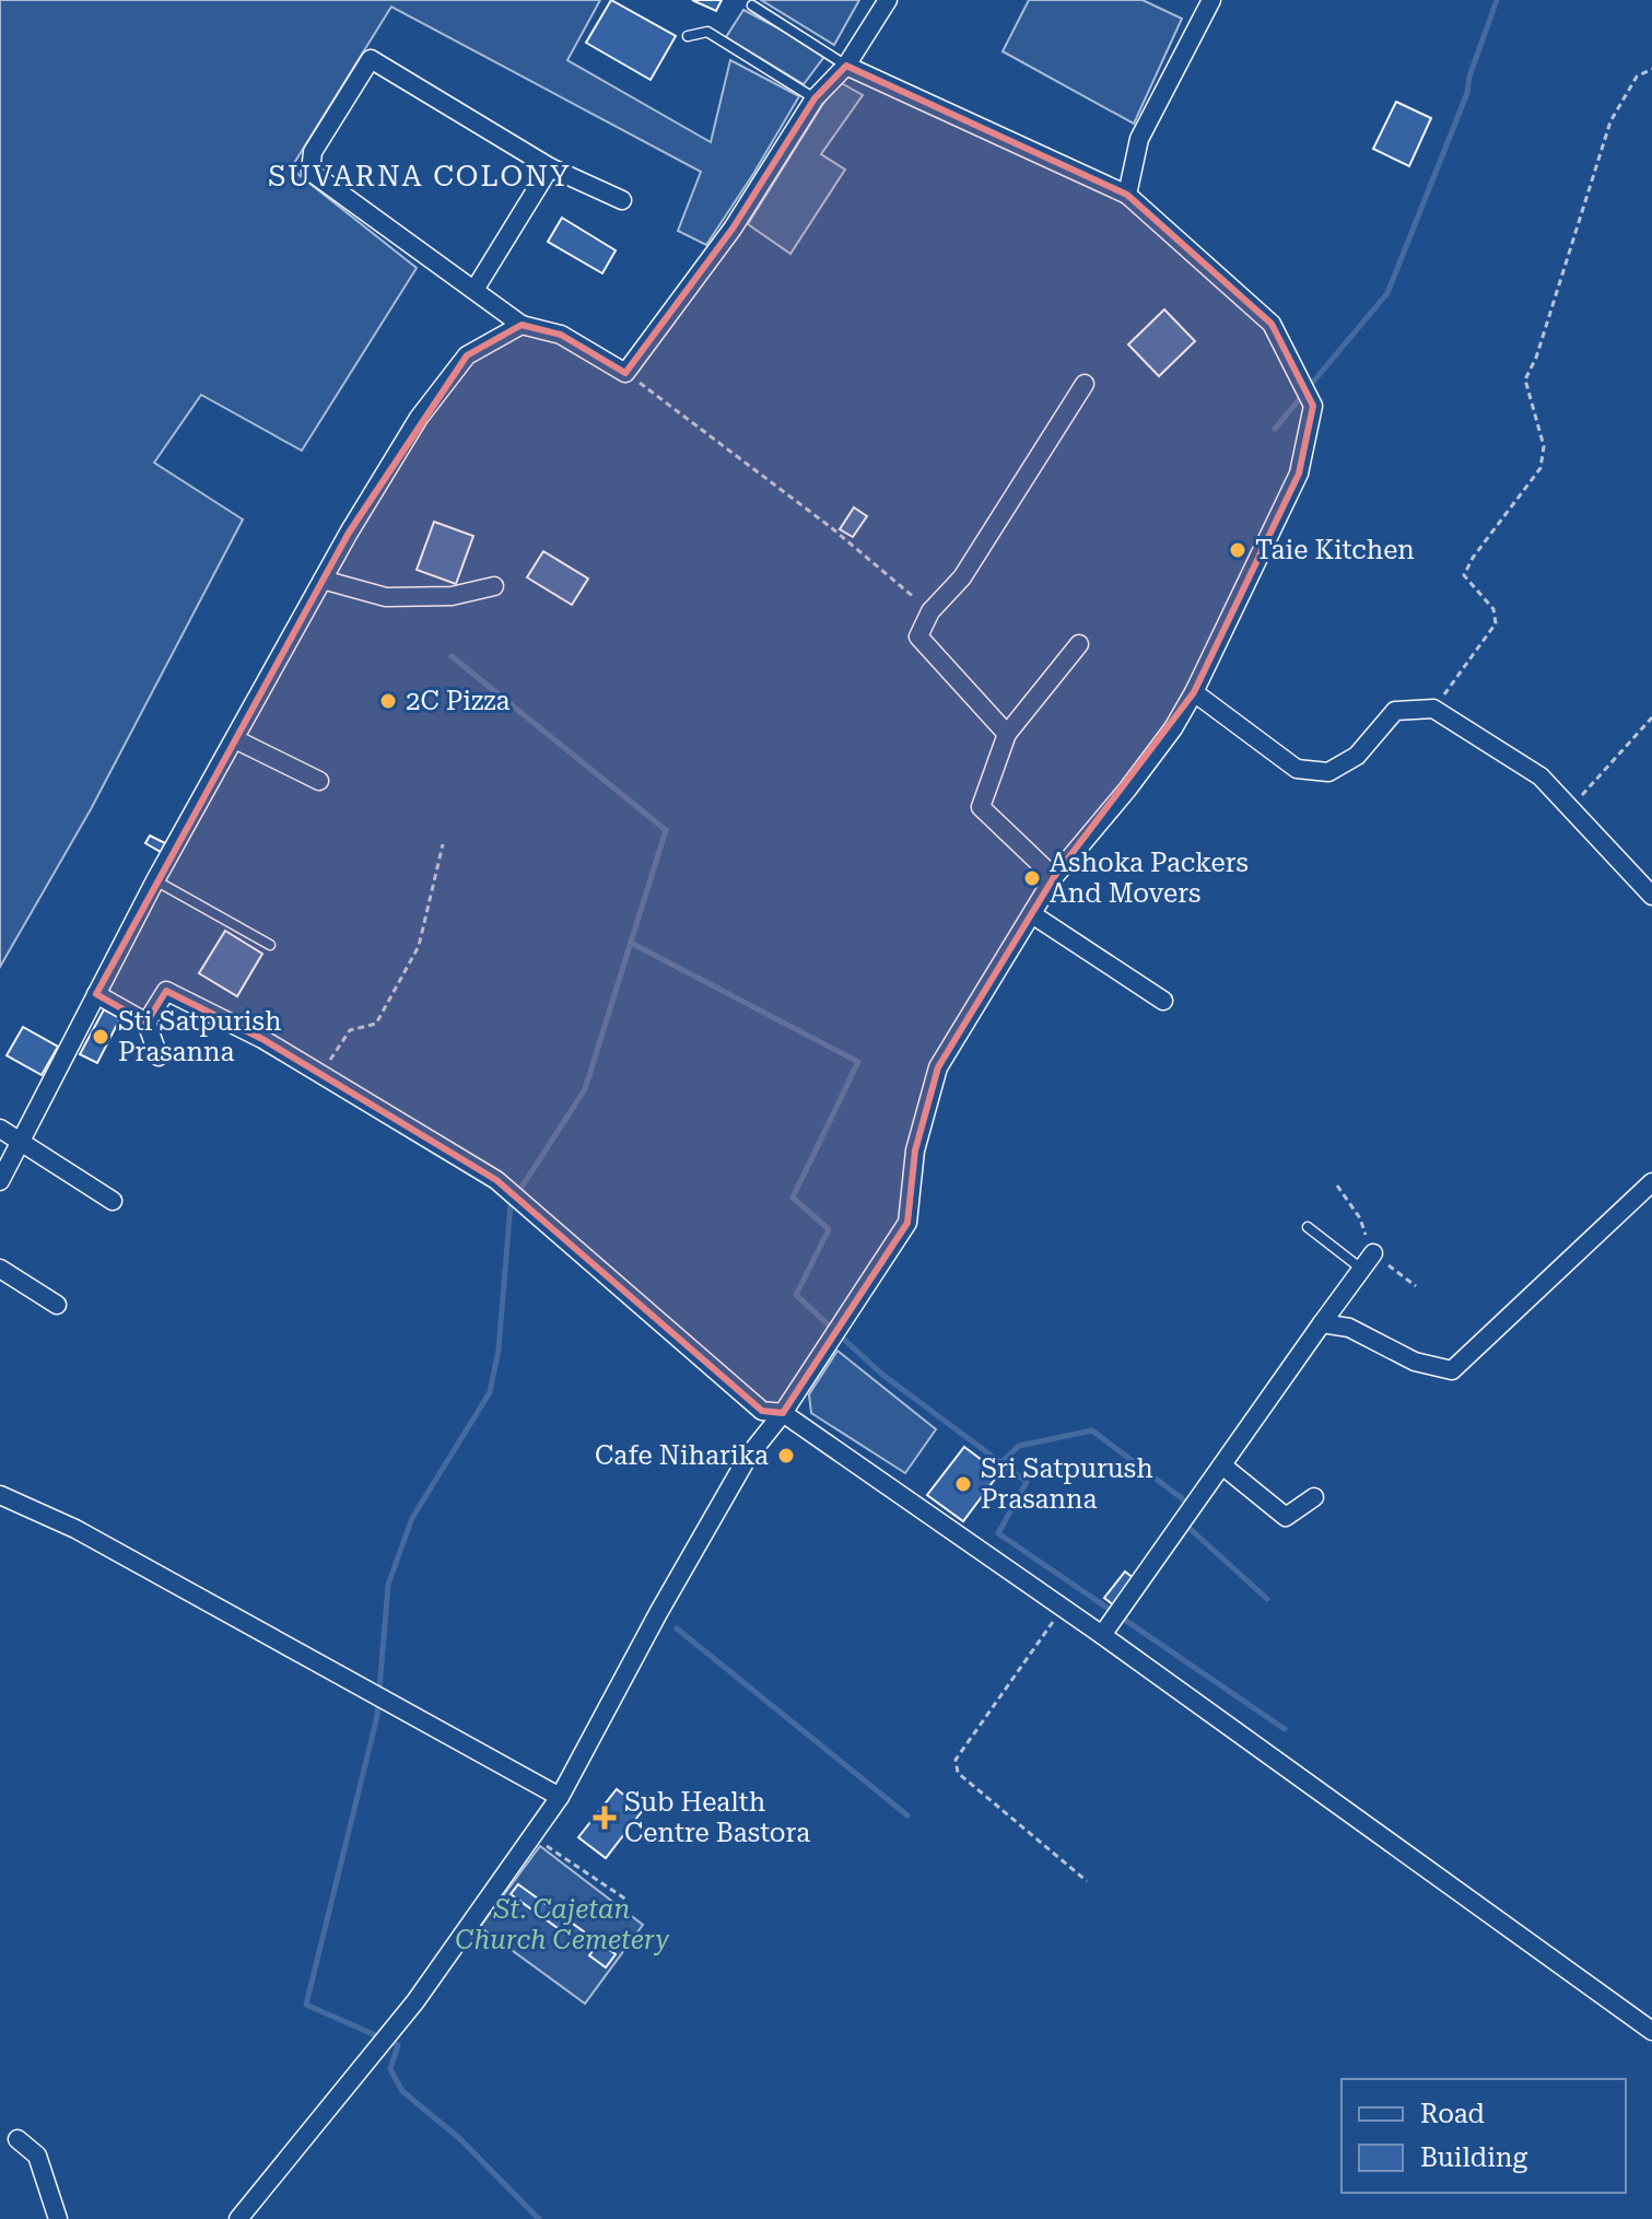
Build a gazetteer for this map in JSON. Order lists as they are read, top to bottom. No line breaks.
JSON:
{"districts":["SUVARNA COLONY"],"parks":["St. Cajetan Church Cemetery"],"places":{"other":["Taie Kitchen","2C Pizza","Ashoka Packers And Movers","Sti Satpurish Prasanna","Cafe Niharika","Sri Satpurush Prasanna"],"health":["Sub Health Centre Bastora"]},"legend":["Road","Building"]}
